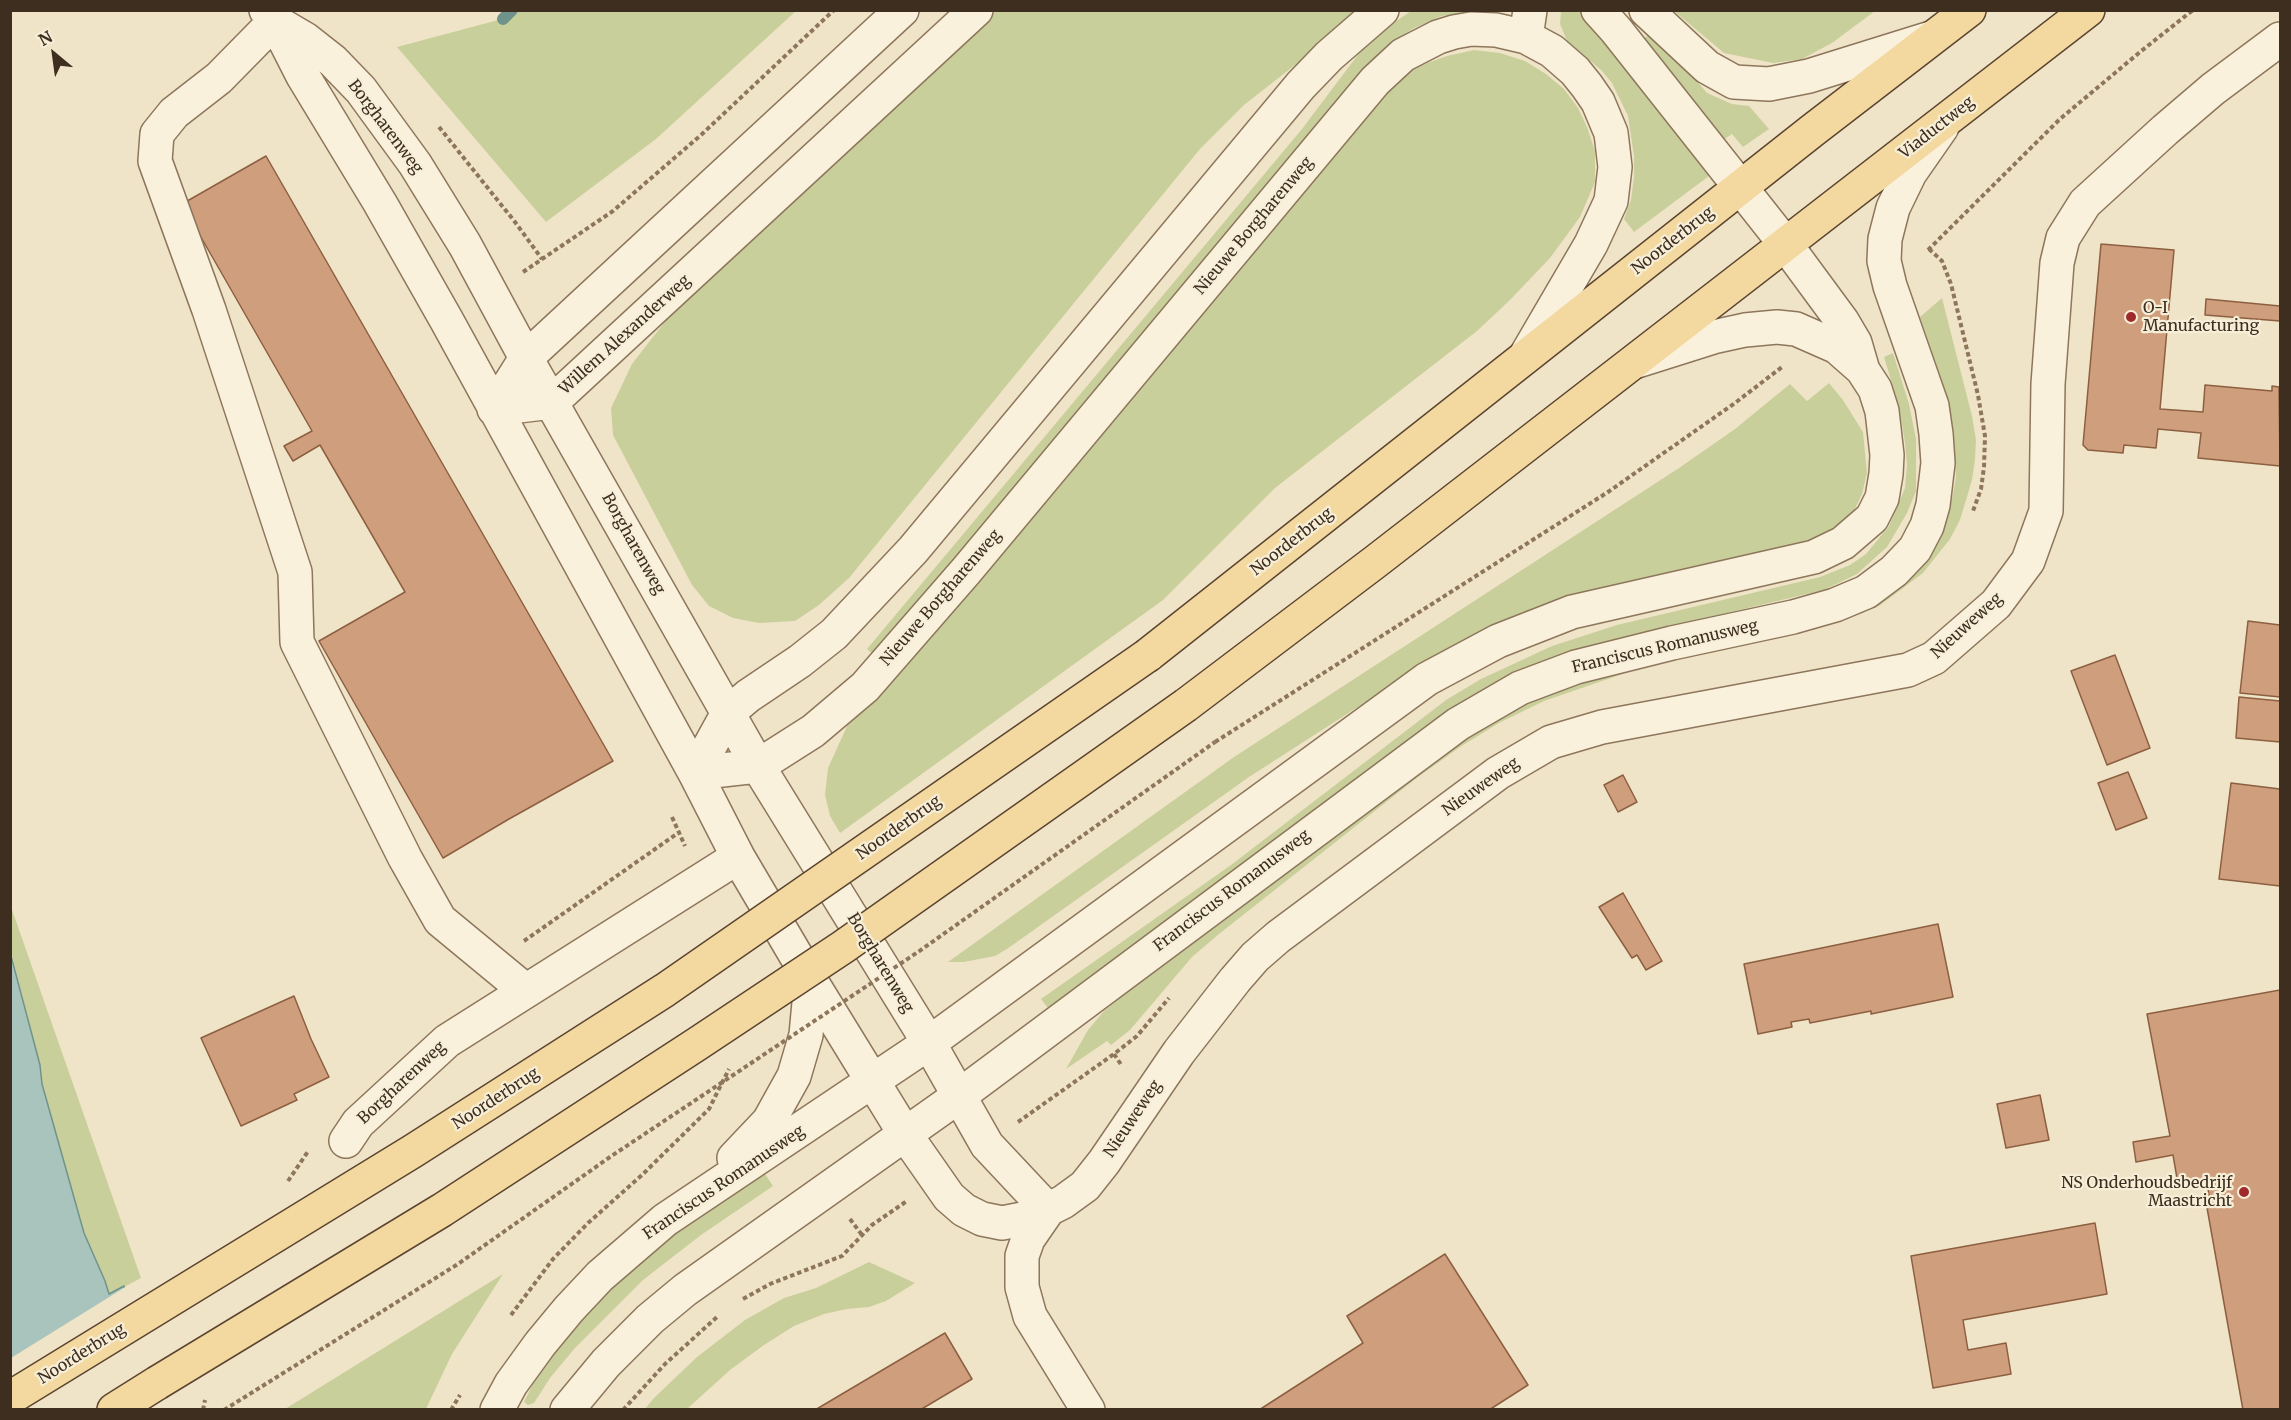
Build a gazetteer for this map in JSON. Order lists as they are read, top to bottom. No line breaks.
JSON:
{"streets":{"main road":["Viaductweg","Noorderbrug"],"street":["Borgharenweg","Nieuwe Borgharenweg","Willem Alexanderweg","Nieuweweg","Franciscus Romanusweg"]},"crossings":[["Borgharenweg","Nieuwe Borgharenweg"],["Borgharenweg","Willem Alexanderweg"],["Borgharenweg","Franciscus Romanusweg"],["Viaductweg","Franciscus Romanusweg"],["Nieuwe Borgharenweg","Noorderbrug"],["Nieuweweg","Franciscus Romanusweg"]],"places":["O-I Manufacturing","NS Onderhoudsbedrijf Maastricht"],"north":"top left"}
